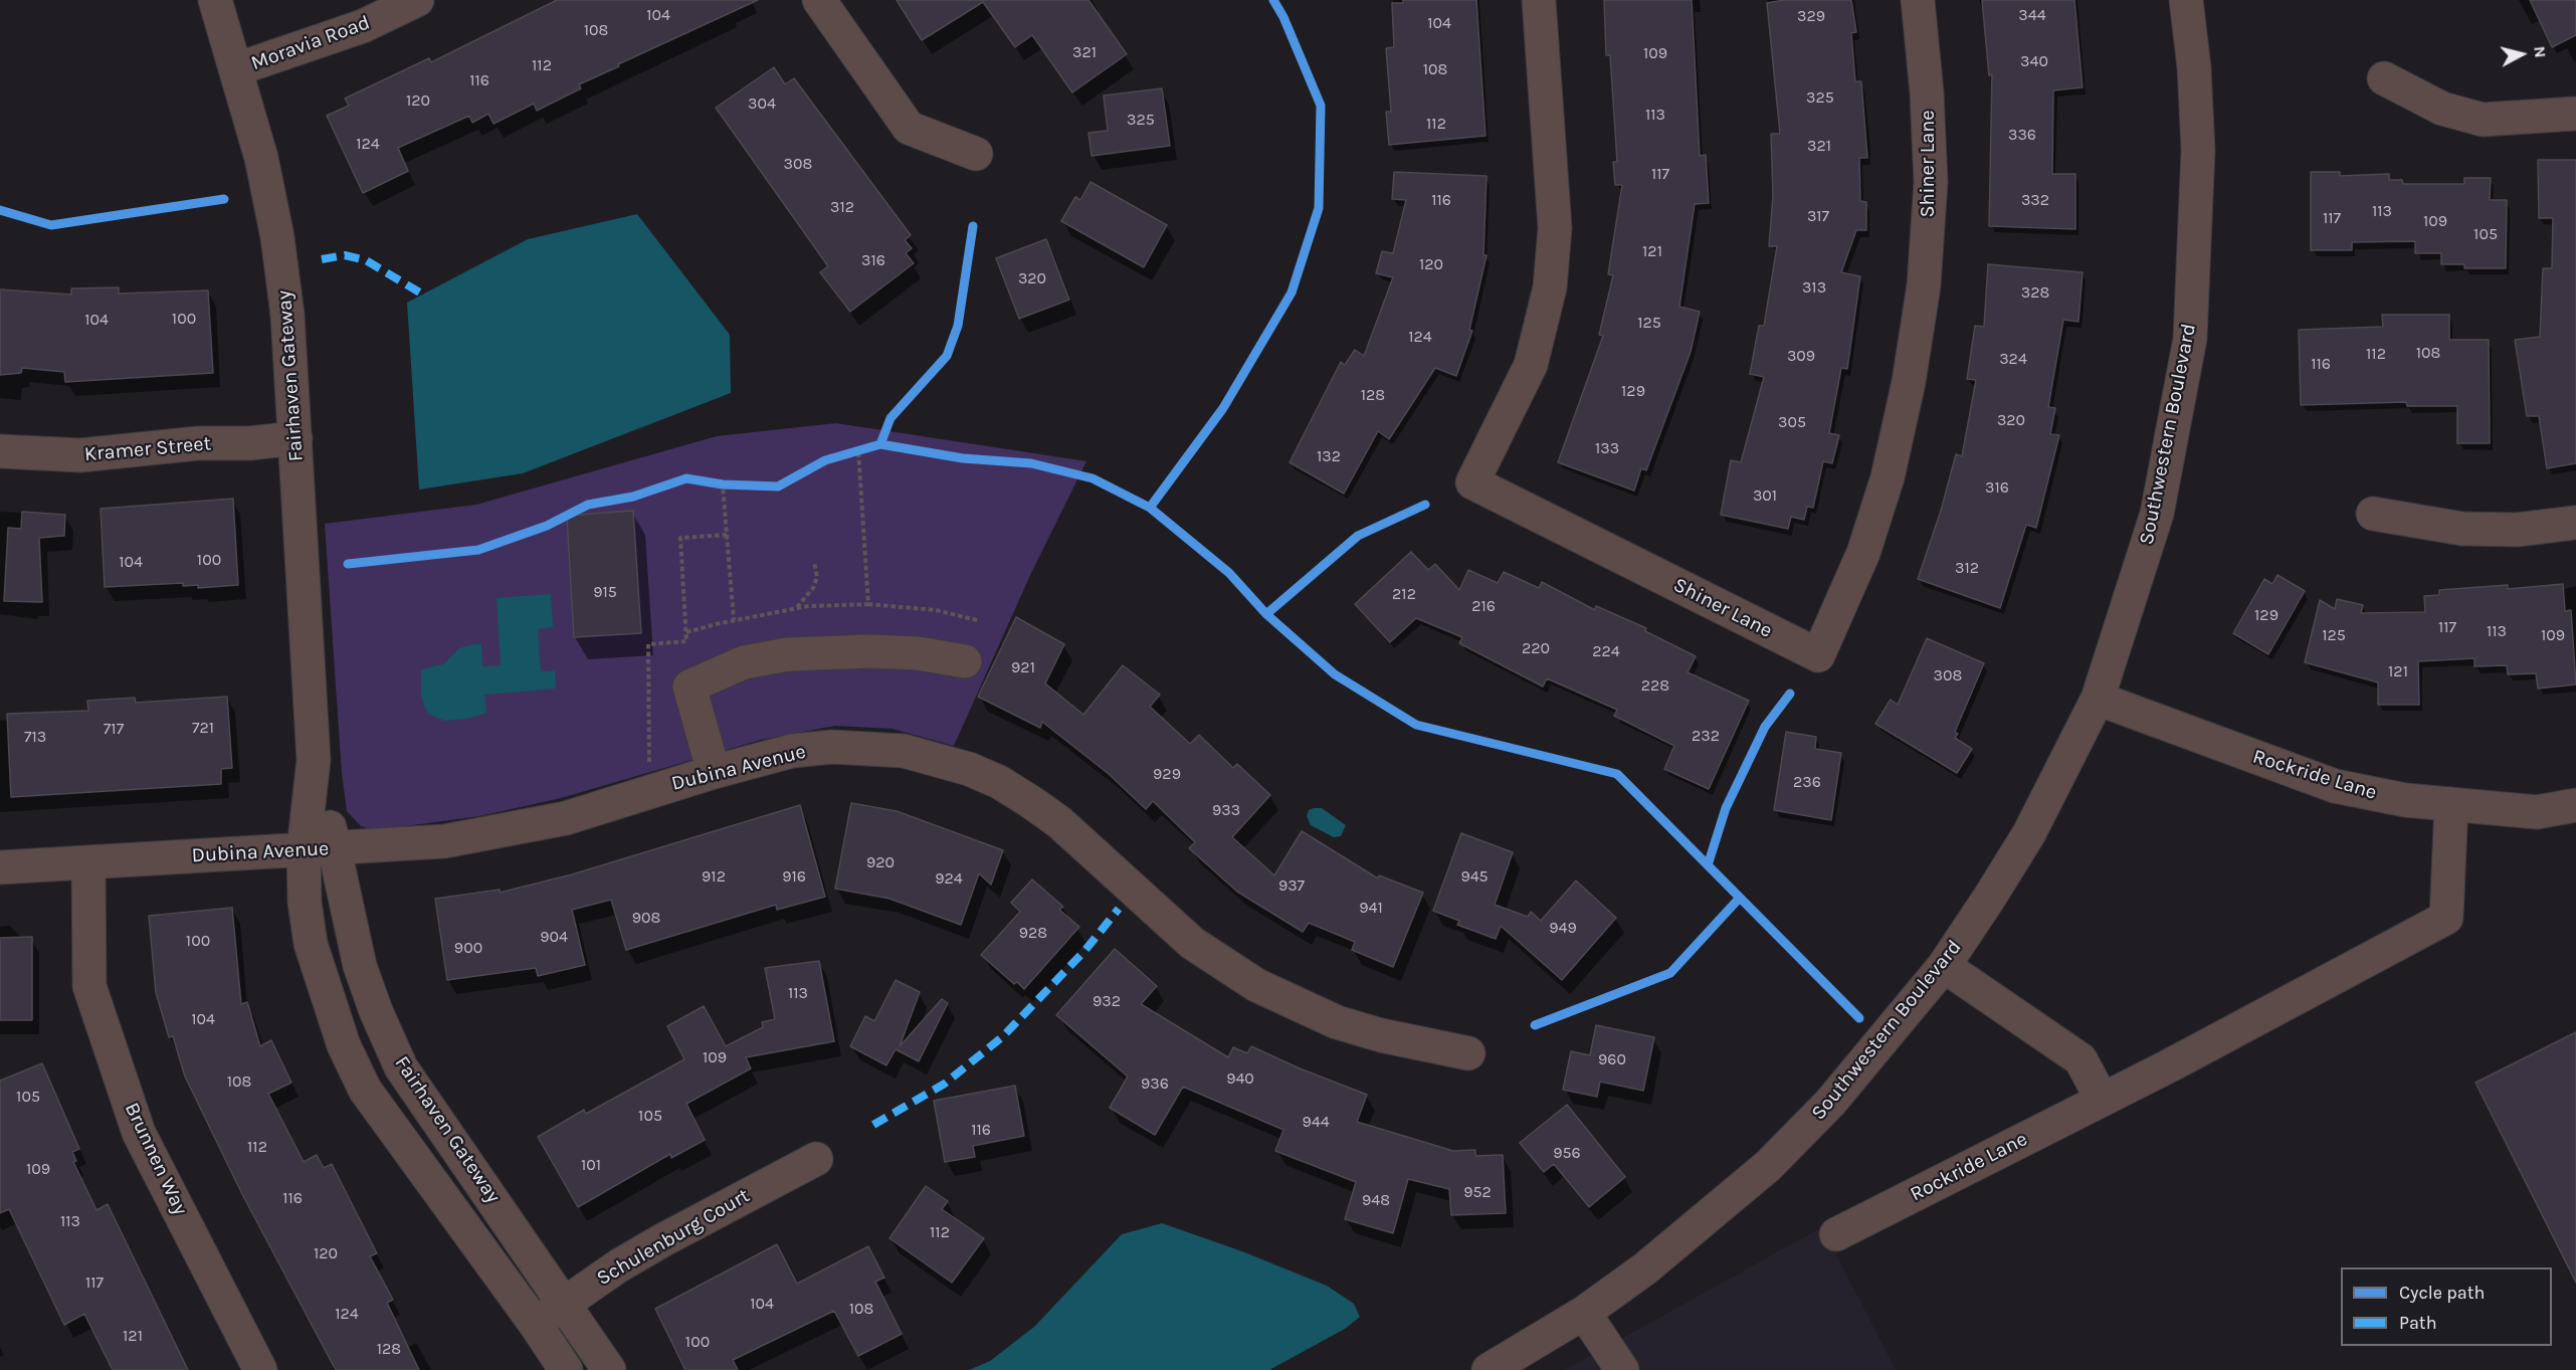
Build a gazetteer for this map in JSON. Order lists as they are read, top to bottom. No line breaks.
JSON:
{"streets":{"street":["Moravia Road","Shiner Lane","Fairhaven Gateway","Southwestern Boulevard","Kramer Street","Dubina Avenue","Rockride Lane","Brunnen Way","Schulenburg Court"]},"crossings":[["Moravia Road","Fairhaven Gateway"],["Fairhaven Gateway","Kramer Street"],["Fairhaven Gateway","Dubina Avenue"],["Fairhaven Gateway","Schulenburg Court"],["Southwestern Boulevard","Rockride Lane"],["Dubina Avenue","Brunnen Way"]],"house_numbers":["104","344","329","104","108","321","109","340","112","108","116","325","120","304","113","325","112","336","124","321","308","117","116","332","312","113","317","117","109","105","121","316","120","320","313","328","100","104","125","124","108","112","309","324","116","129","128","320","305","133","132","316","301","100","104","312","915","212","216","129","117","113","125","109","220","224","921","121","308","228","721","717","232","713","929","236","933","920","912","916","945","924","937","941","908","949","928","904","100","900","113","932","104","109","960","940","108","936","105","105","944","116","112","956","101","109","952","116","948","113","112","120","117","104","108","124","121","100","128"],"legend":["Cycle path","Path"],"north":"right"}
